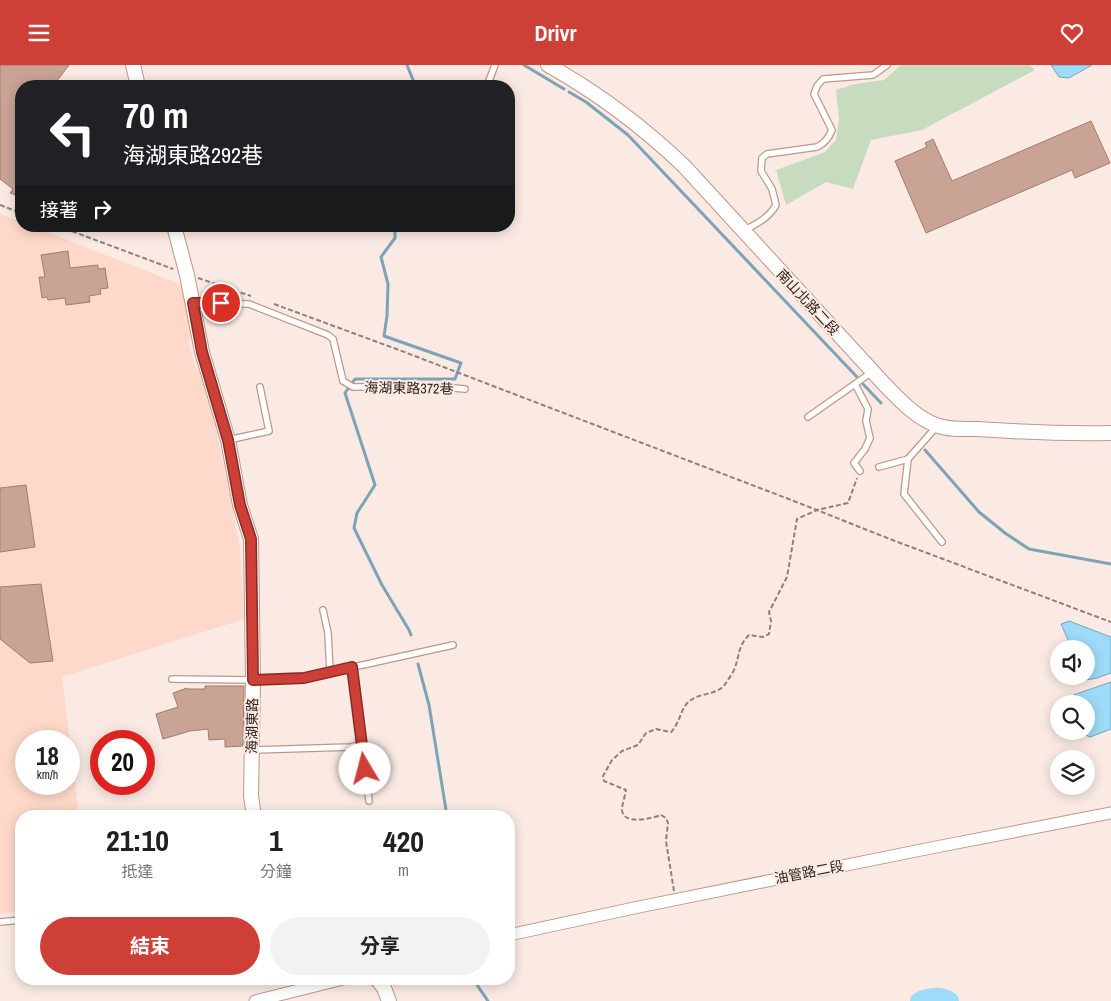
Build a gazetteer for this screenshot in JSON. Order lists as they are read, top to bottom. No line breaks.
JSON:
{"streets":{"street":["南山北路二段","海湖東路","油管路二段"],"lane":["海湖東路372巷"]},"crossings":[["海湖東路372巷","海湖東路"]],"page":{"header":"Drivr","turn":["70 m","海湖東路292巷"],"then":"接著","speed":"18 km/h","limit":"20","eta":["21:10","抵達","1","分鐘","420","m"],"buttons":["結束","分享"]}}
